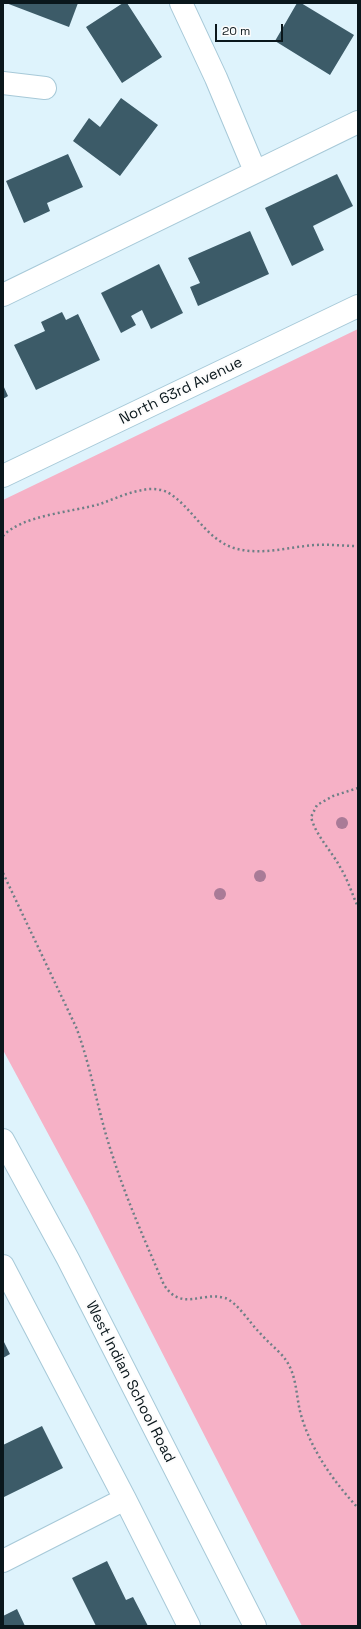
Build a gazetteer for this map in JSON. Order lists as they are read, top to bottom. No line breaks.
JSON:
{"streets":{"street":["North 63rd Avenue","West Indian School Road"]},"scale_bar":"20 m"}
